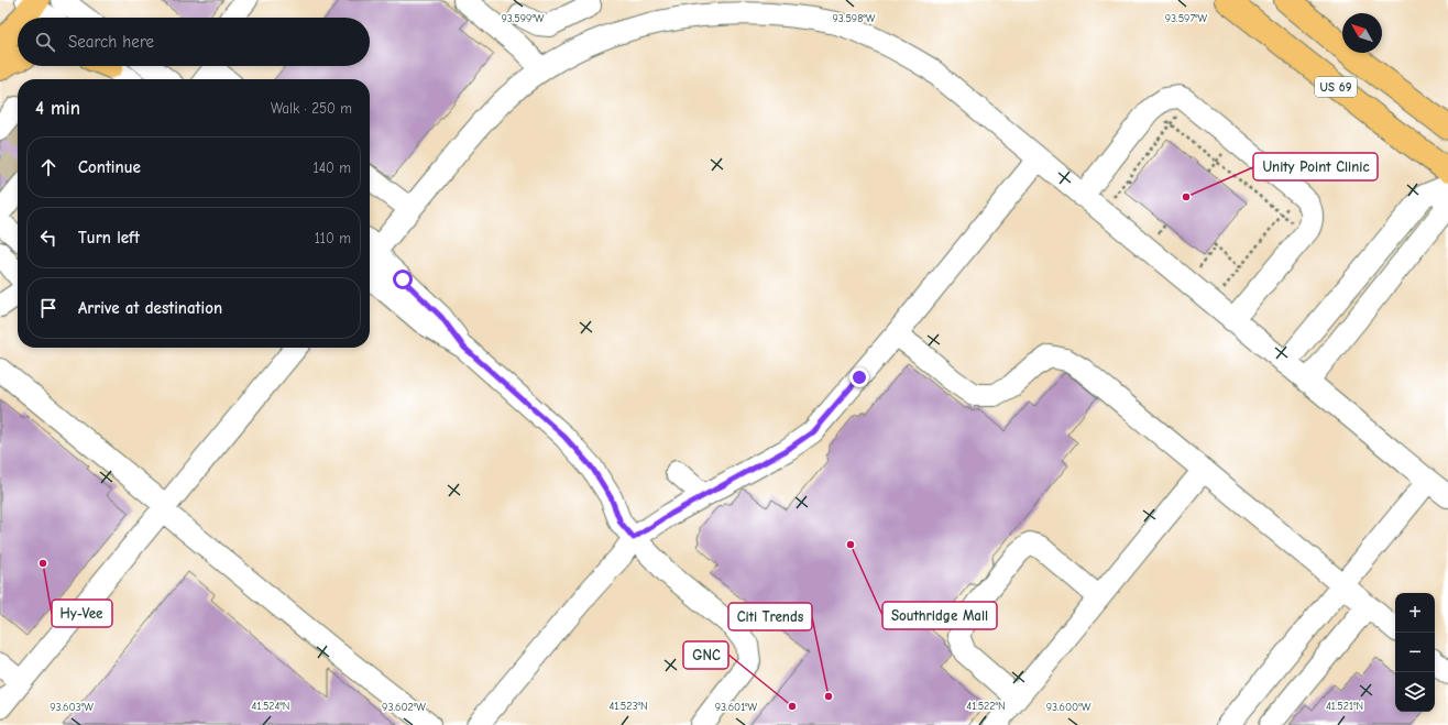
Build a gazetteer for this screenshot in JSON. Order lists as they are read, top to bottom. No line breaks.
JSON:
{"streets":{"main road":["US 69"]},"places":["Unity Point Clinic","Southridge Mall","Hy-Vee","Citi Trends","GNC"],"north":"top left","page":{"search":"Search here","heading":["4 min","Walk · 250 m"],"list":[["Continue","140 m"],["Turn left","110 m"],"Arrive at destination"],"map_buttons":["+","−"]},"coordinates":["93.599°W","93.598°W","93.597°W","41.524°N","41.523°N","41.522°N","41.521°N","93.603°W","93.602°W","93.601°W","93.600°W"]}
